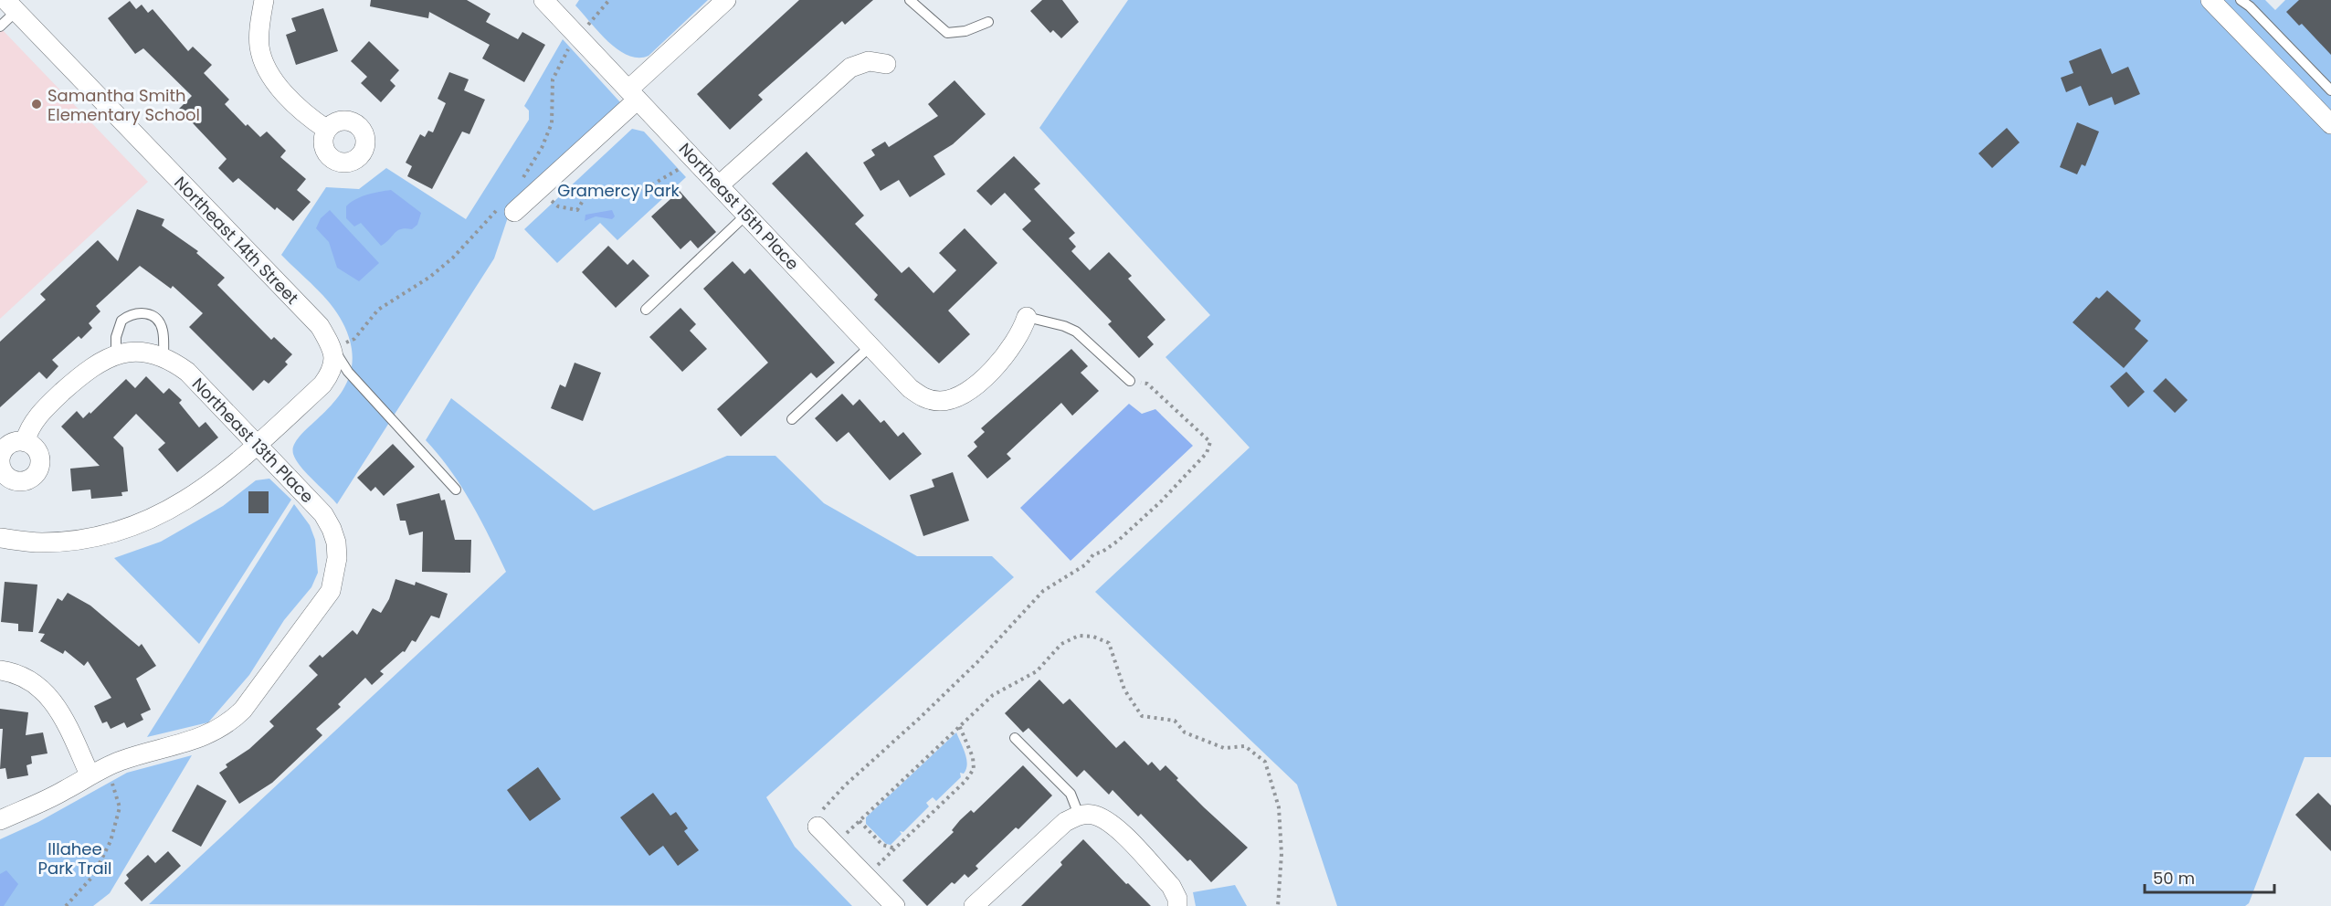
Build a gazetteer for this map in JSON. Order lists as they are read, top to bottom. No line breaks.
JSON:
{"streets":{"street":["Northeast 15th Place","Northeast 14th Street","Northeast 13th Place"]},"parks":["Gramercy Park","Illahee Park Trail"],"places":["Samantha Smith Elementary School"],"scale_bar":"50 m"}
